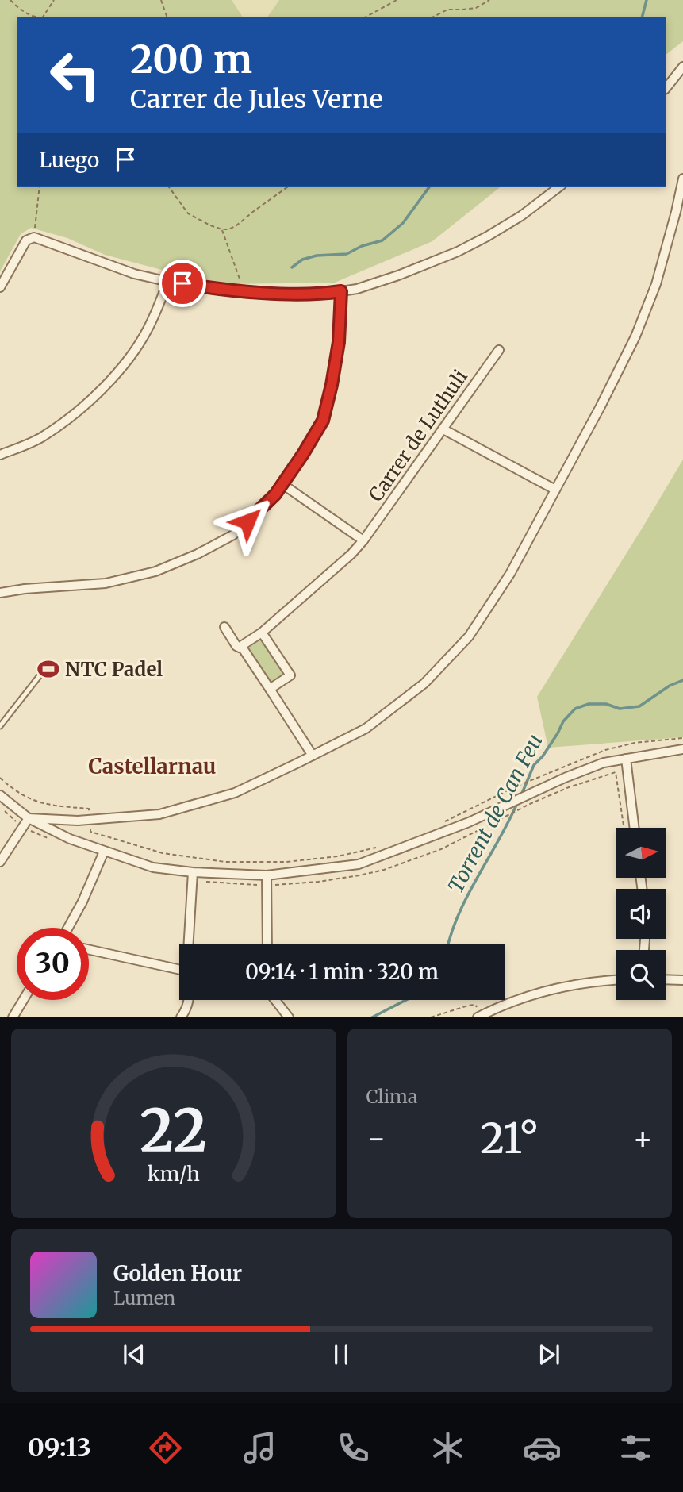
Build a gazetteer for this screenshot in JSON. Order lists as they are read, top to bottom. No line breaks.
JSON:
{"streets":{"street":["Carrer de Luthuli"]},"districts":["Castellarnau"],"water":["Torrent de Can Feu"],"places":{"sports":["NTC Padel"]},"north":"right","page":{"turn":["200 m","Carrer de Jules Verne"],"then":"Luego","limit":"30","trip":"09:14 · 1 min · 320 m","tile":"Clima","heat":["−","21°","+"],"song":["Golden Hour","Lumen"],"tabs":"09:13","gauge":["22","km/h"]}}
